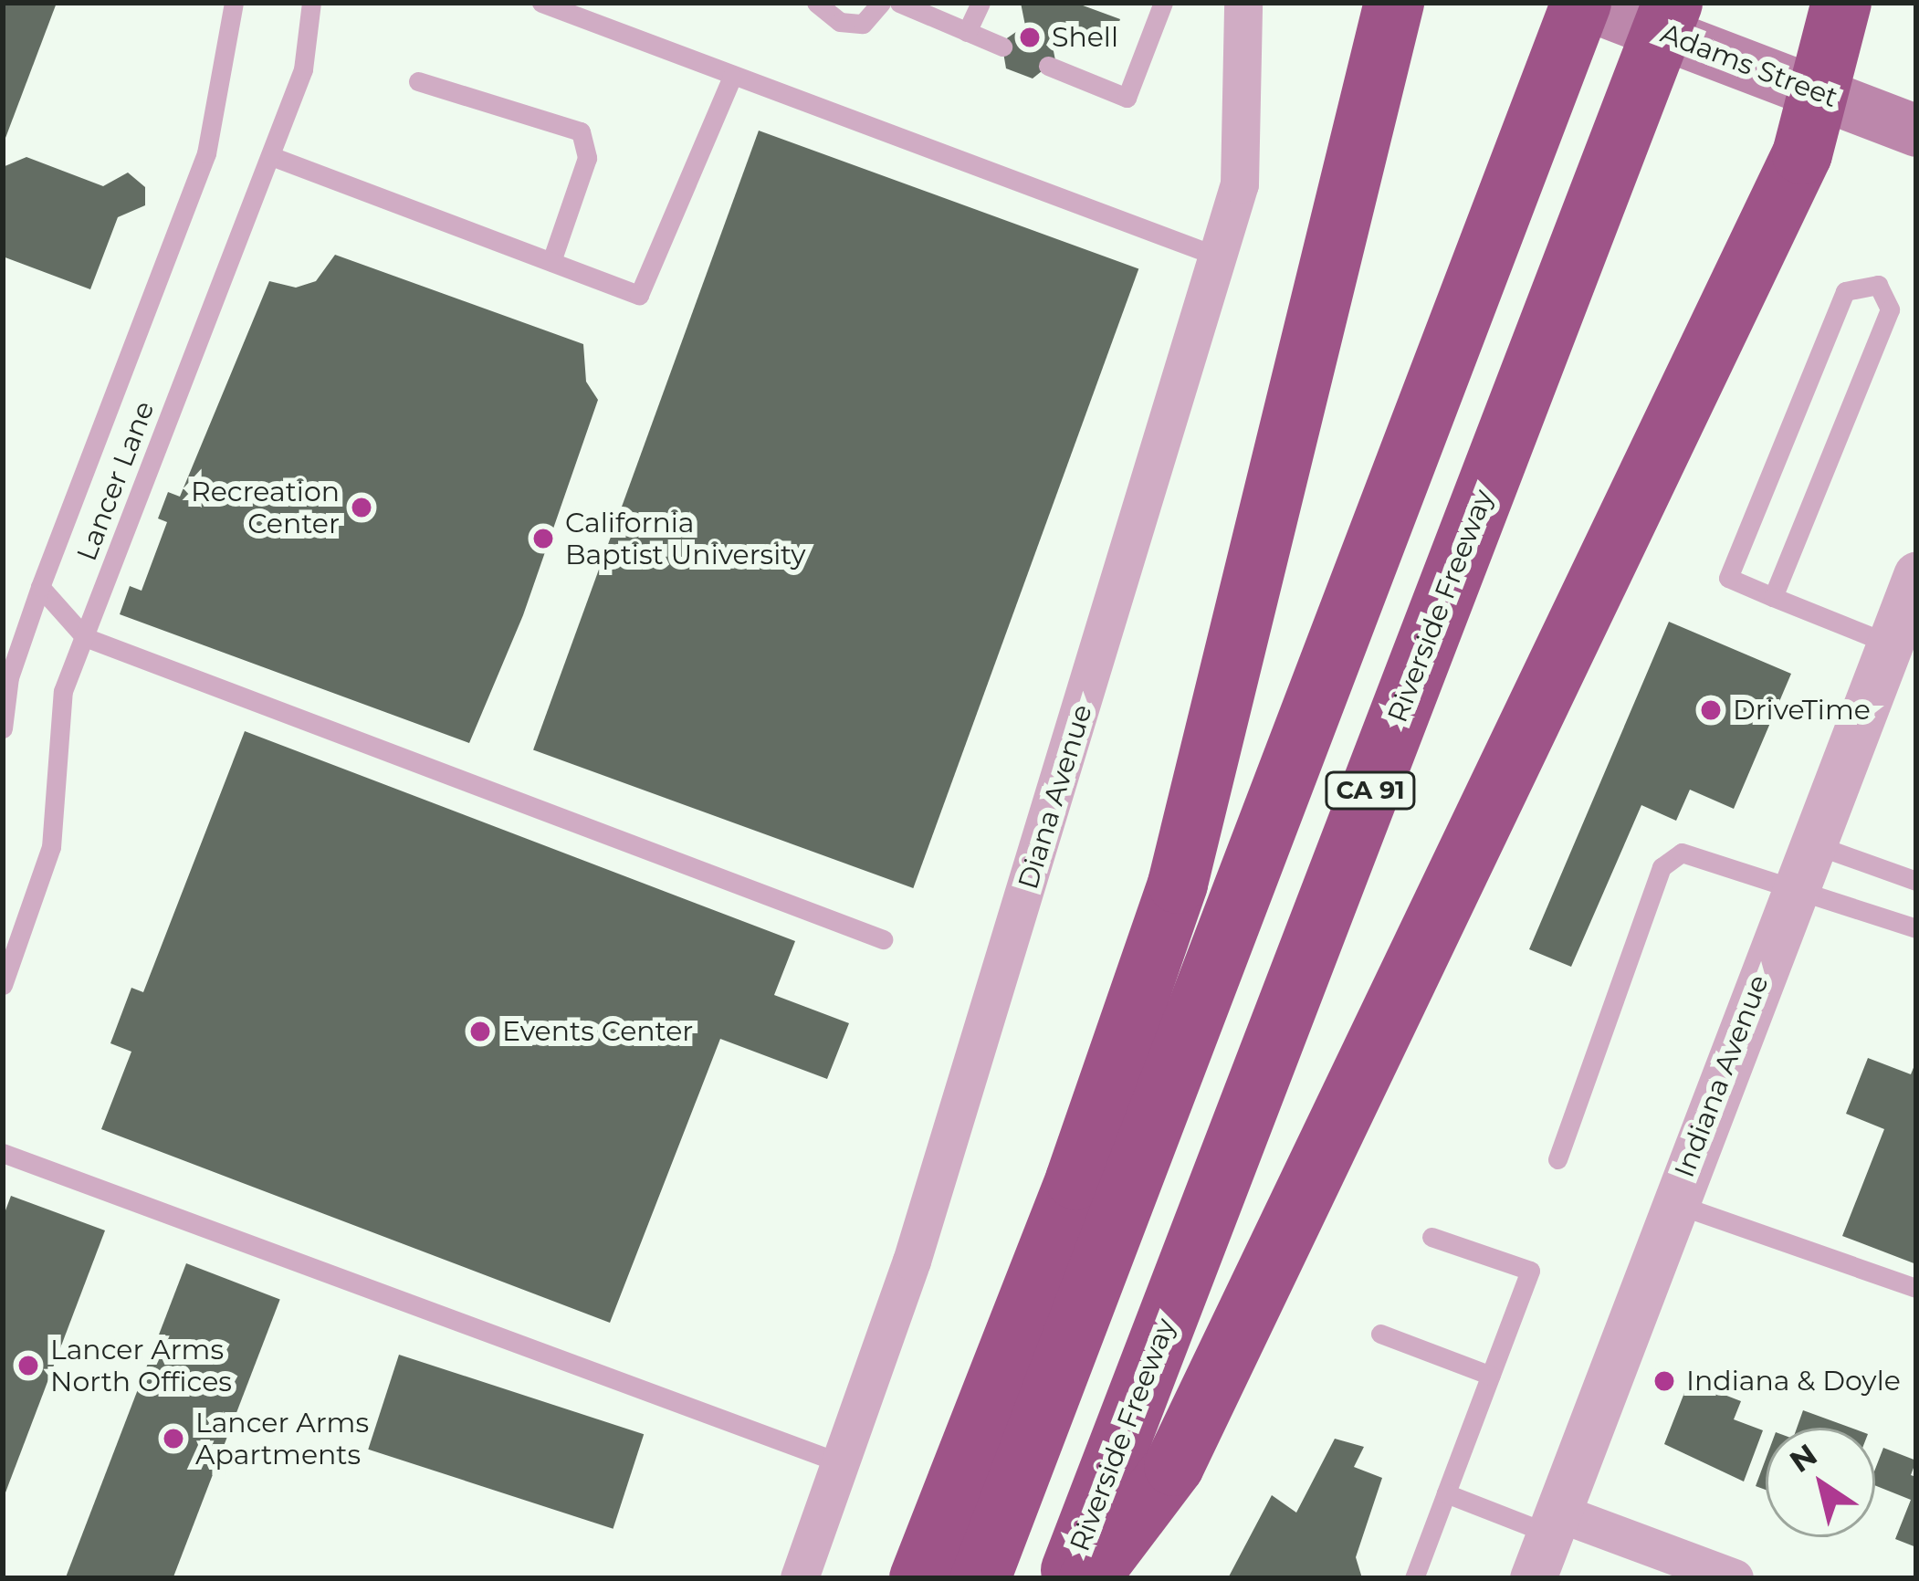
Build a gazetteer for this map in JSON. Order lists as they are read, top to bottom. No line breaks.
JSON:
{"streets":{"highway":["Riverside Freeway","CA 91"],"main road":["Adams Street"],"street":["Diana Avenue","Indiana Avenue"],"lane":["Lancer Lane"]},"crossings":[["Adams Street","CA 91"]],"places":["Shell","Recreation Center","California Baptist University","DriveTime","Events Center","Lancer Arms North Offices","Indiana & Doyle","Lancer Arms Apartments"],"north":"top left"}
